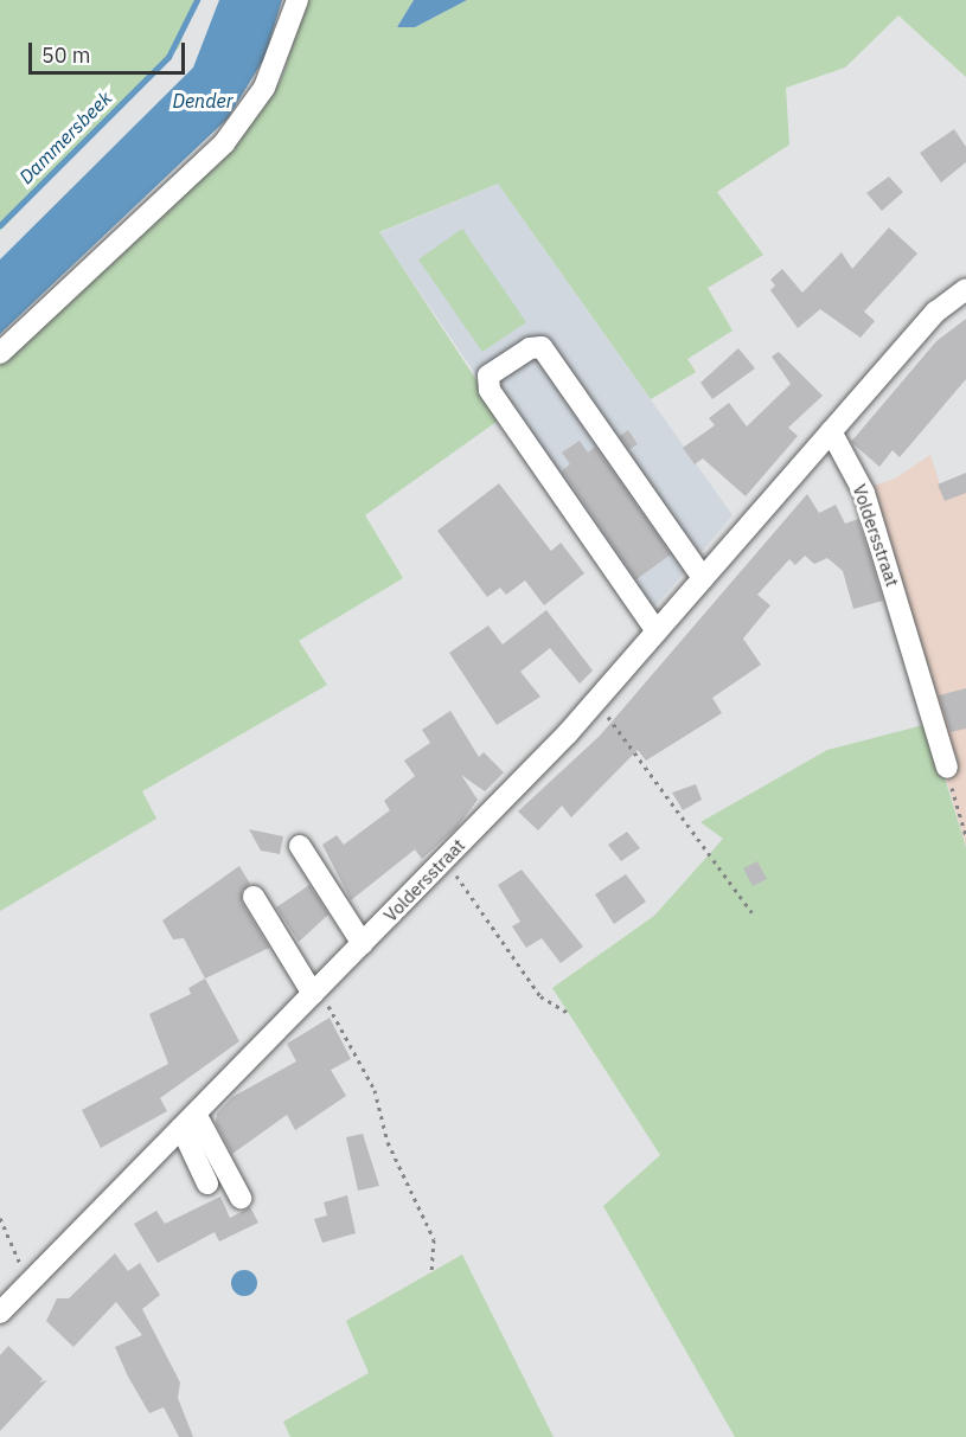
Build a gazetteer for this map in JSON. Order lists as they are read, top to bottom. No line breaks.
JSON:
{"streets":{"street":["Voldersstraat"]},"water":["Dender","Dammersbeek"],"scale_bar":"50 m"}
